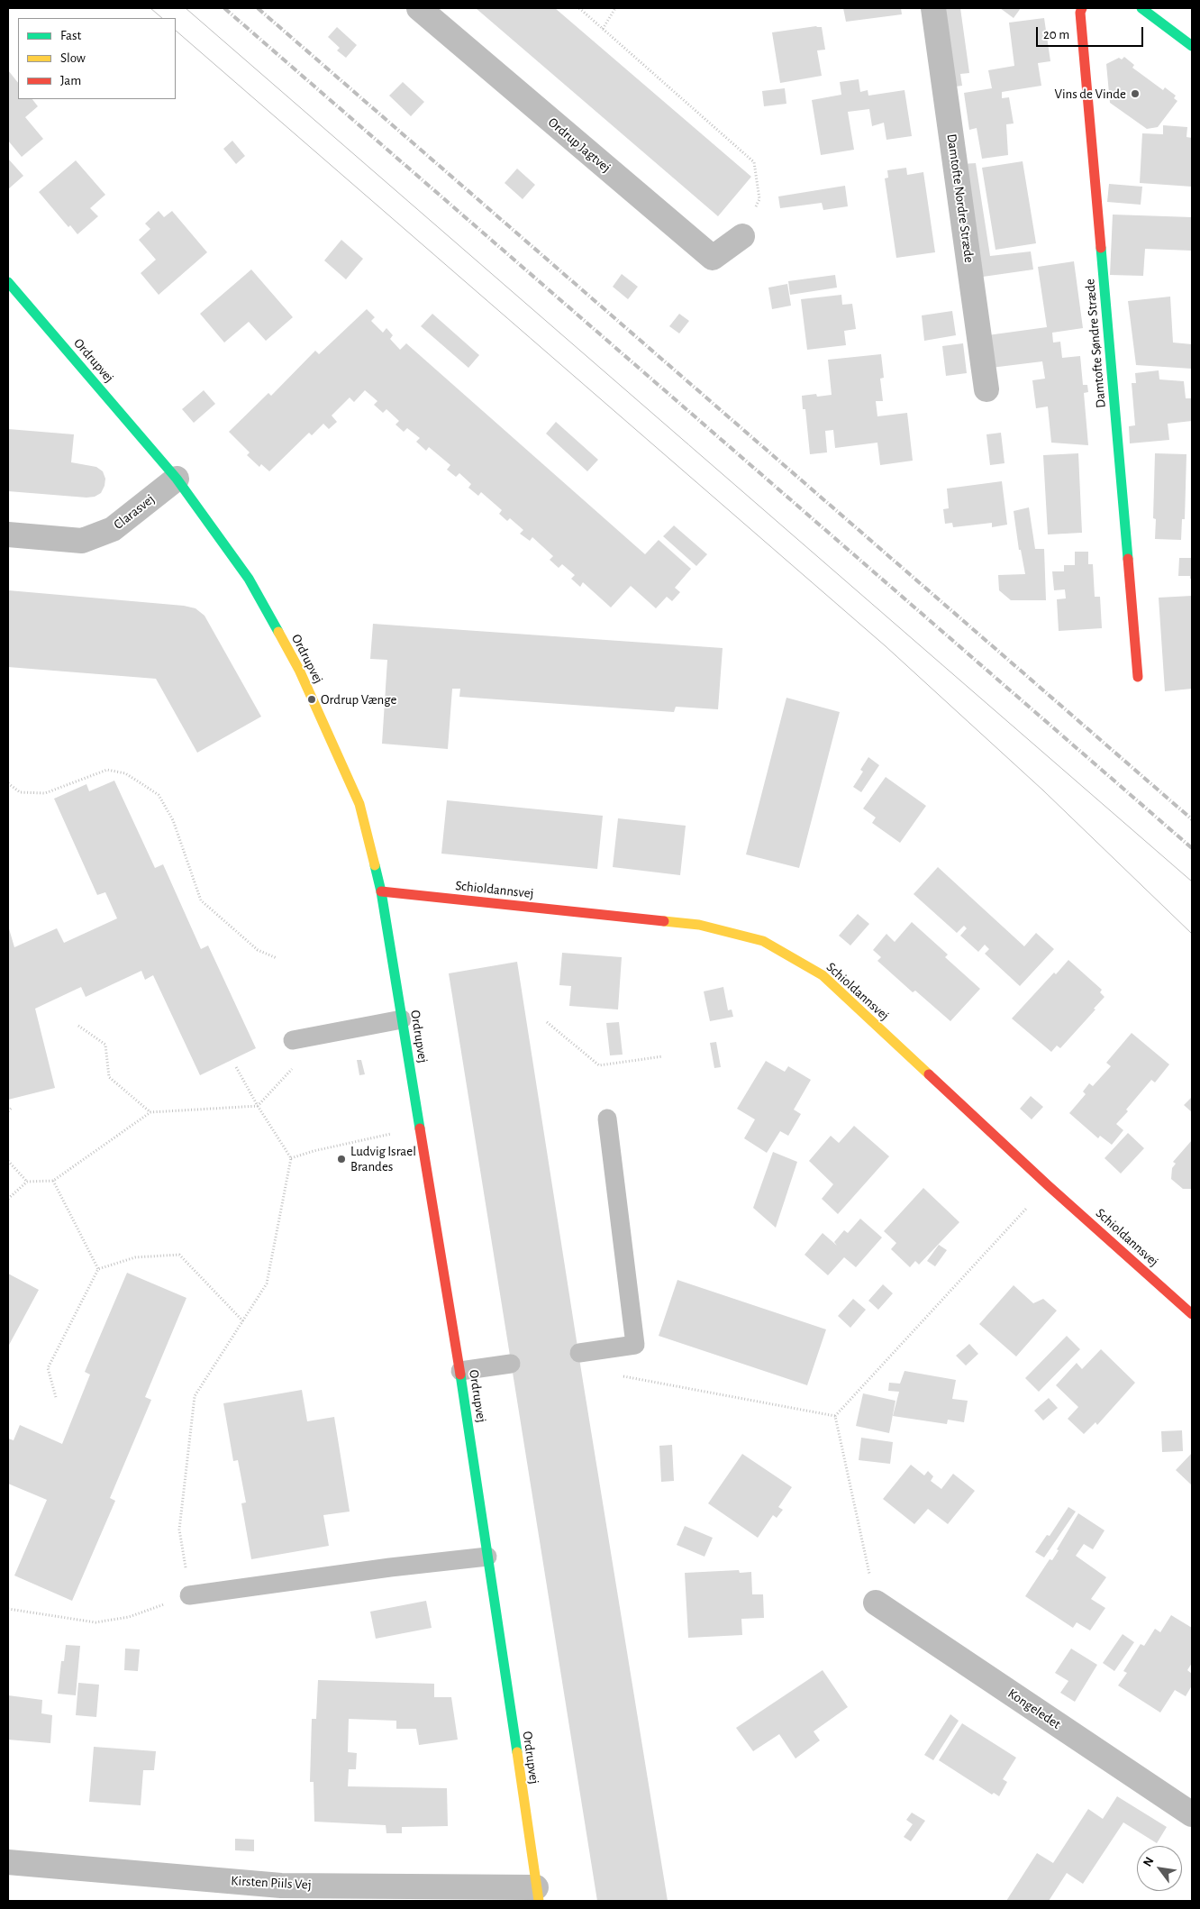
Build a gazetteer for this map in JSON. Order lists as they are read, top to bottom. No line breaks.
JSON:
{"streets":{"street":["Ordrup Jagtvej","Damtofte Nordre Stræde","Damtofte Søndre Stræde","Ordrupvej","Clarasvej","Schioldannsvej","Kongeledet","Kirsten Piils Vej"]},"crossings":[["Ordrupvej","Clarasvej"],["Ordrupvej","Schioldannsvej"],["Ordrupvej","Kirsten Piils Vej"]],"places":["Vins de Vinde","Ordrup Vænge","Ludvig Israel Brandes"],"legend":["Fast","Slow","Jam"],"scale_bar":"20 m","north":"top left"}
